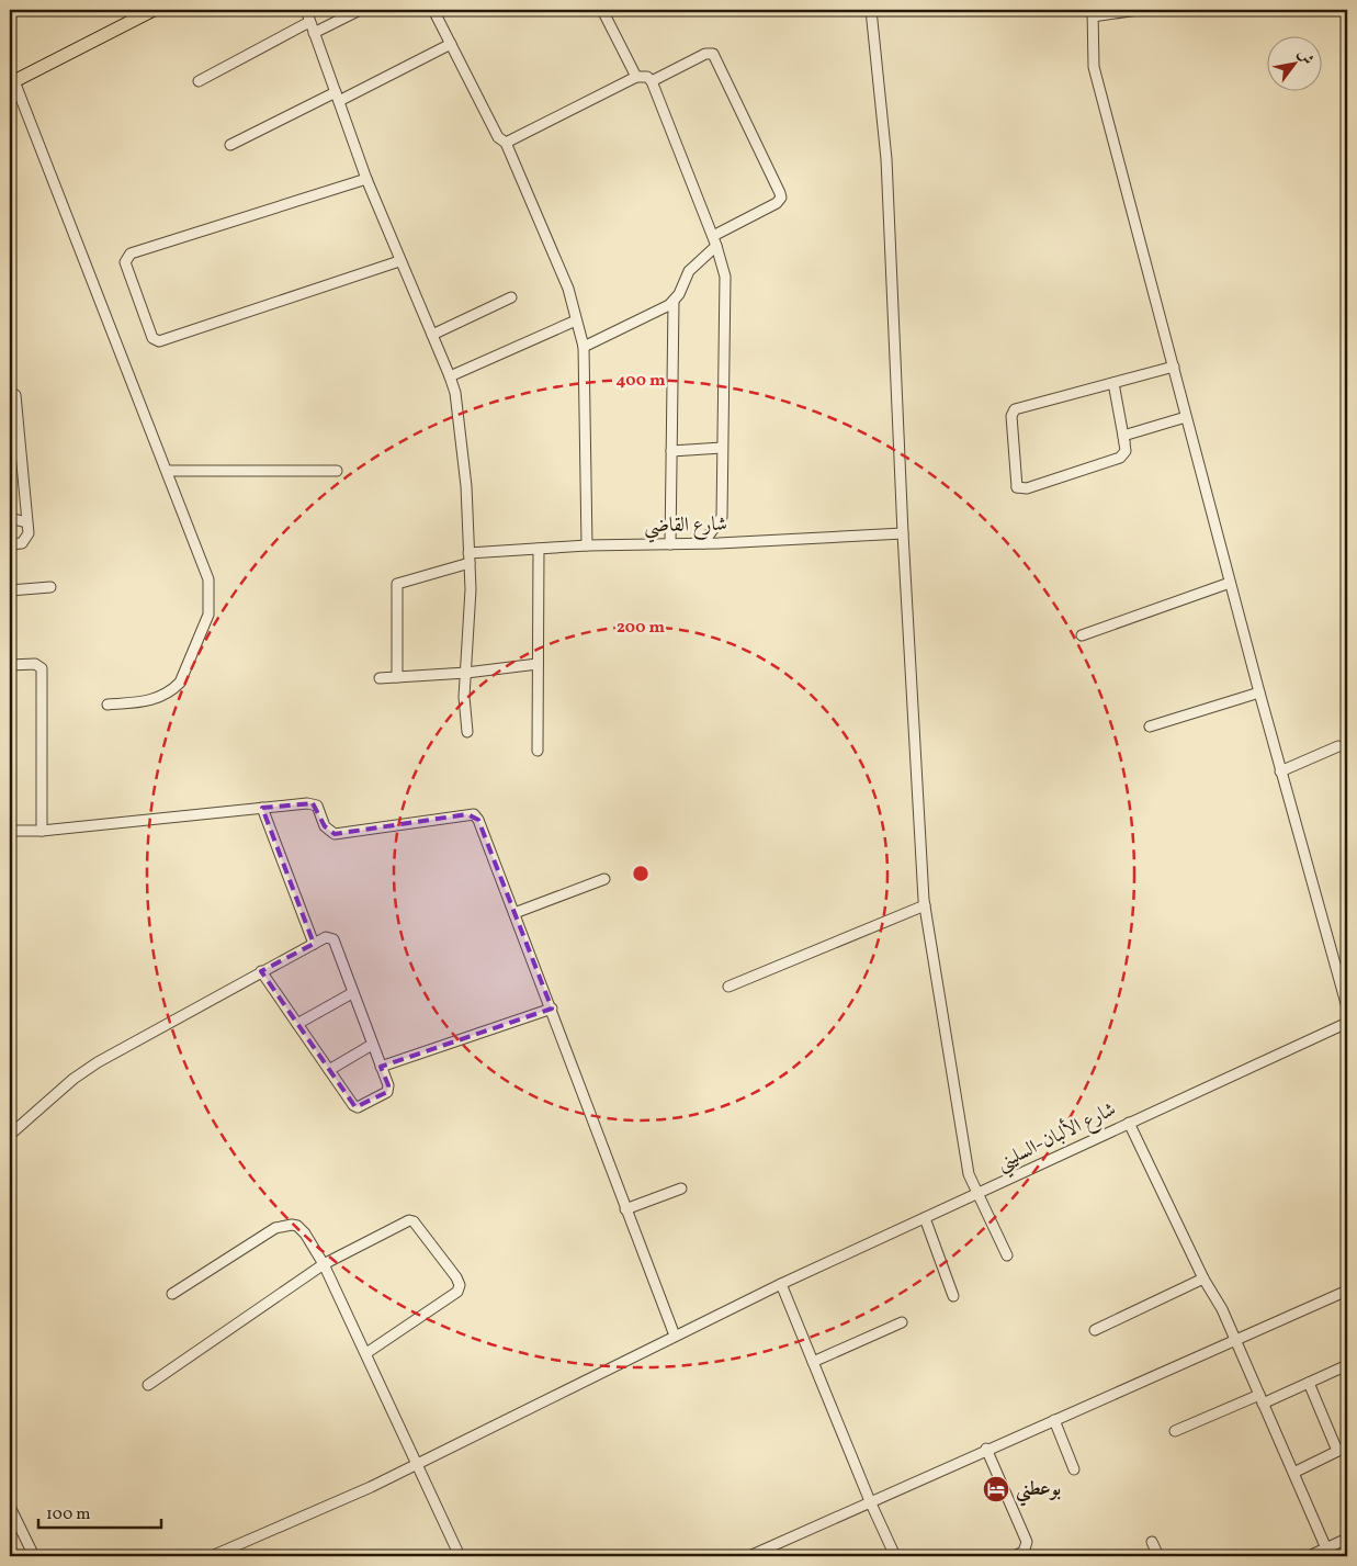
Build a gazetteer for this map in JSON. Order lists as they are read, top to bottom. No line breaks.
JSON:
{"streets":{"street":["شارع القاضي","شارع الألبان-السليني"]},"places":{"hotel":["بوعطني"]},"scale_bar":"100 m","north":"top right","rings":["400 m","200 m"]}
